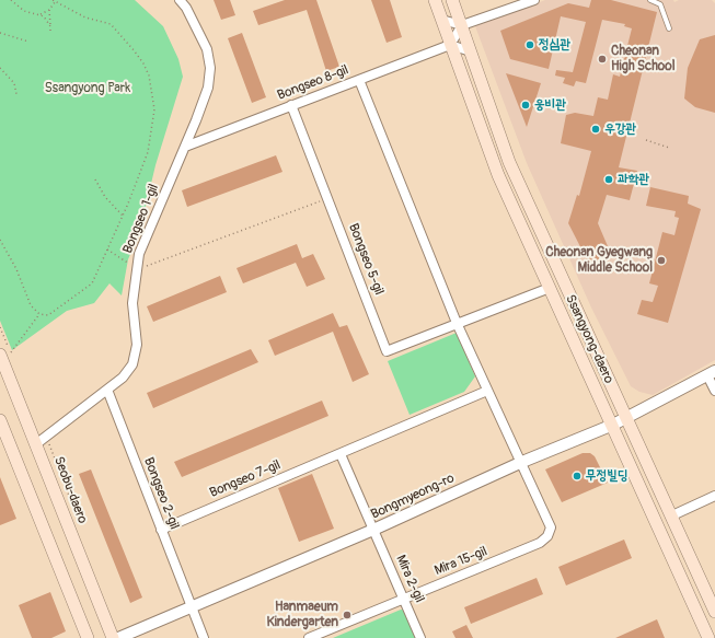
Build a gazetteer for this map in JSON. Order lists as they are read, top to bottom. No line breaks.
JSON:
{"streets":{"main road":["Ssangyong-daero","Seobu-daero"],"street":["Bongseo 8-gil","Bongseo 1-gil","Bongseo 5-gil","Bongseo 7-gil","Bongseo 2-gil","Bongmyeong-ro","Mira 15-gil","Mira 2-gil"]},"crossings":[["Bongseo 8-gil","Bongseo 1-gil"],["Bongseo 8-gil","Bongseo 5-gil"],["Bongseo 8-gil","Ssangyong-daero"],["Bongseo 1-gil","Seobu-daero"],["Bongseo 1-gil","Bongseo 2-gil"],["Bongseo 5-gil","Ssangyong-daero"],["Ssangyong-daero","Bongmyeong-ro"],["Bongseo 7-gil","Bongseo 2-gil"],["Bongseo 2-gil","Bongmyeong-ro"],["Bongmyeong-ro","Mira 15-gil"],["Bongmyeong-ro","Mira 2-gil"],["Mira 15-gil","Mira 2-gil"]],"parks":["Ssangyong Park"],"places":["정심관","Cheonan High School","웅비관","우강관","과학관","Cheonan Gyegwang Middle School","무정빌딩","Hanmaeum Kindergarten"]}
